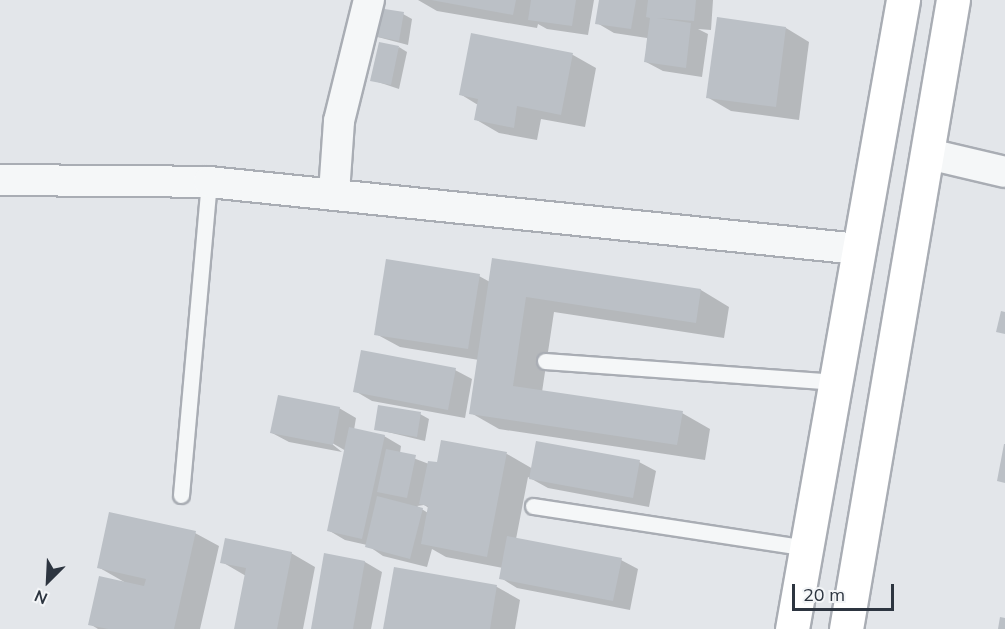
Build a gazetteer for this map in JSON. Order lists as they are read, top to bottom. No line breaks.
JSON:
{"scale_bar":"20 m","north":"bottom left"}
